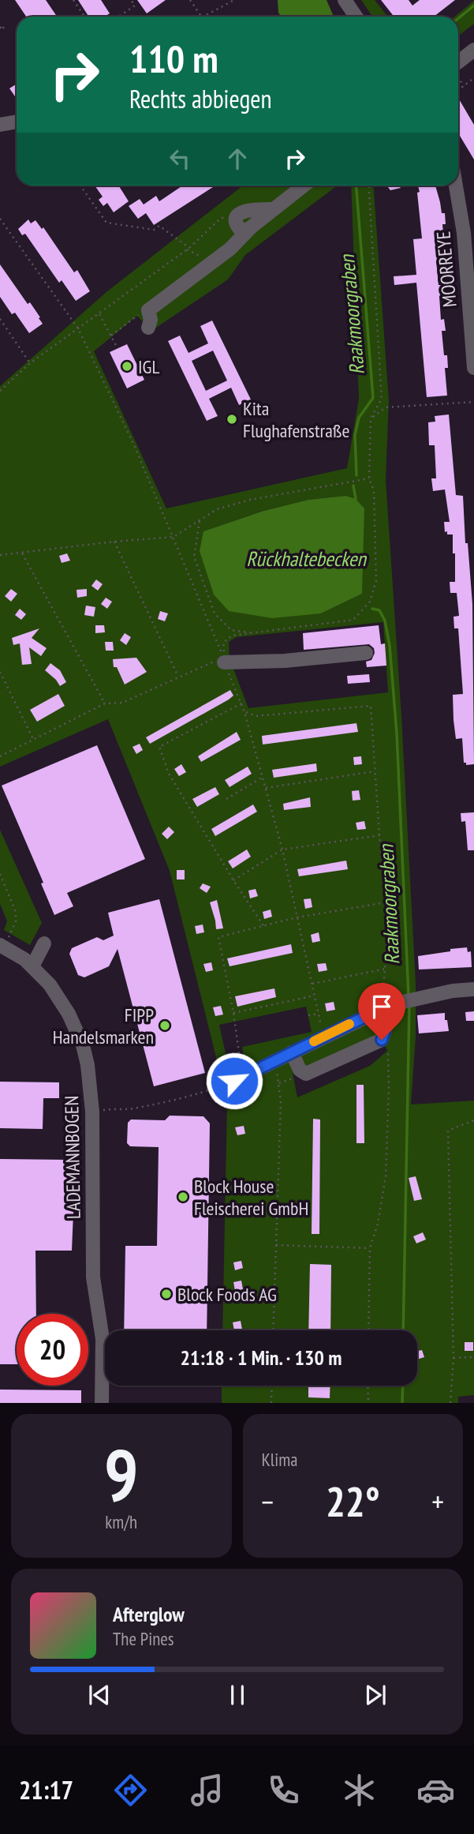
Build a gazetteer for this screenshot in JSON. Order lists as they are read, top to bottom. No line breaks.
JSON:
{"streets":{"street":["MOORREYE","LADEMANNBOGEN"]},"water":["Raakmoorgraben","Rückhaltebecken"],"places":["IGL","Kita Flughafenstraße","FIPP Handelsmarken","Block House Fleischerei GmbH","Block Foods AG"],"page":{"turn":["110 m","Rechts abbiegen"],"limit":"20","trip":"21:18 · 1 Min. · 130 m","tile":[["9","km/h"],"Klima"],"heat":["−","22°","+"],"song":["Afterglow","The Pines"],"tabs":"21:17"}}
